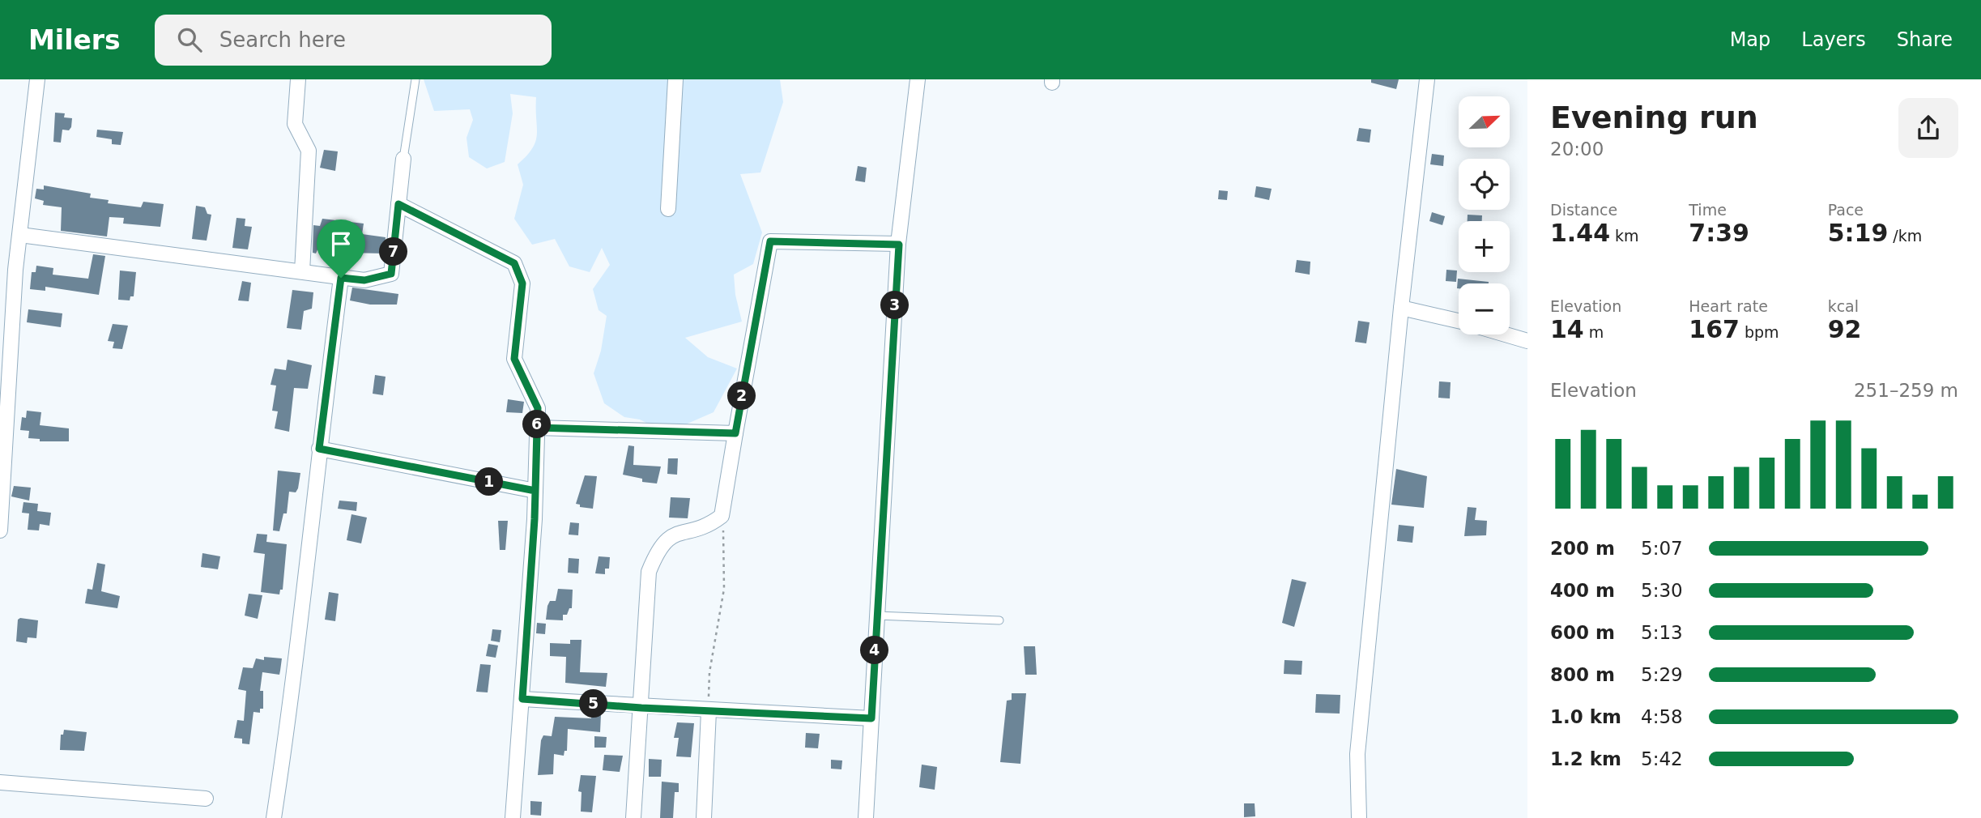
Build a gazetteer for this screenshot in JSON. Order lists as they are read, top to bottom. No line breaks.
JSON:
{"north":"top right","page":{"header":"Milers","search":"Search here","nav":["Map","Layers","Share"],"heading":["Evening run","20:00"],"map_buttons":["+","−"],"stats":[["Distance","1.44 km"],["Time","7:39"],["Pace","5:19 /km"],["Elevation","14 m"],["Heart rate","167 bpm"],["kcal","92"]],"pins":["7","3","2","6","1","4","5"],"chart":["Elevation","251–259 m"],"list":[{"name":"200 m","note":"5:07"},{"name":"400 m","note":"5:30"},{"name":"600 m","note":"5:13"},{"name":"800 m","note":"5:29"},{"name":"1.0 km","note":"4:58"},{"name":"1.2 km","note":"5:42"}]}}
